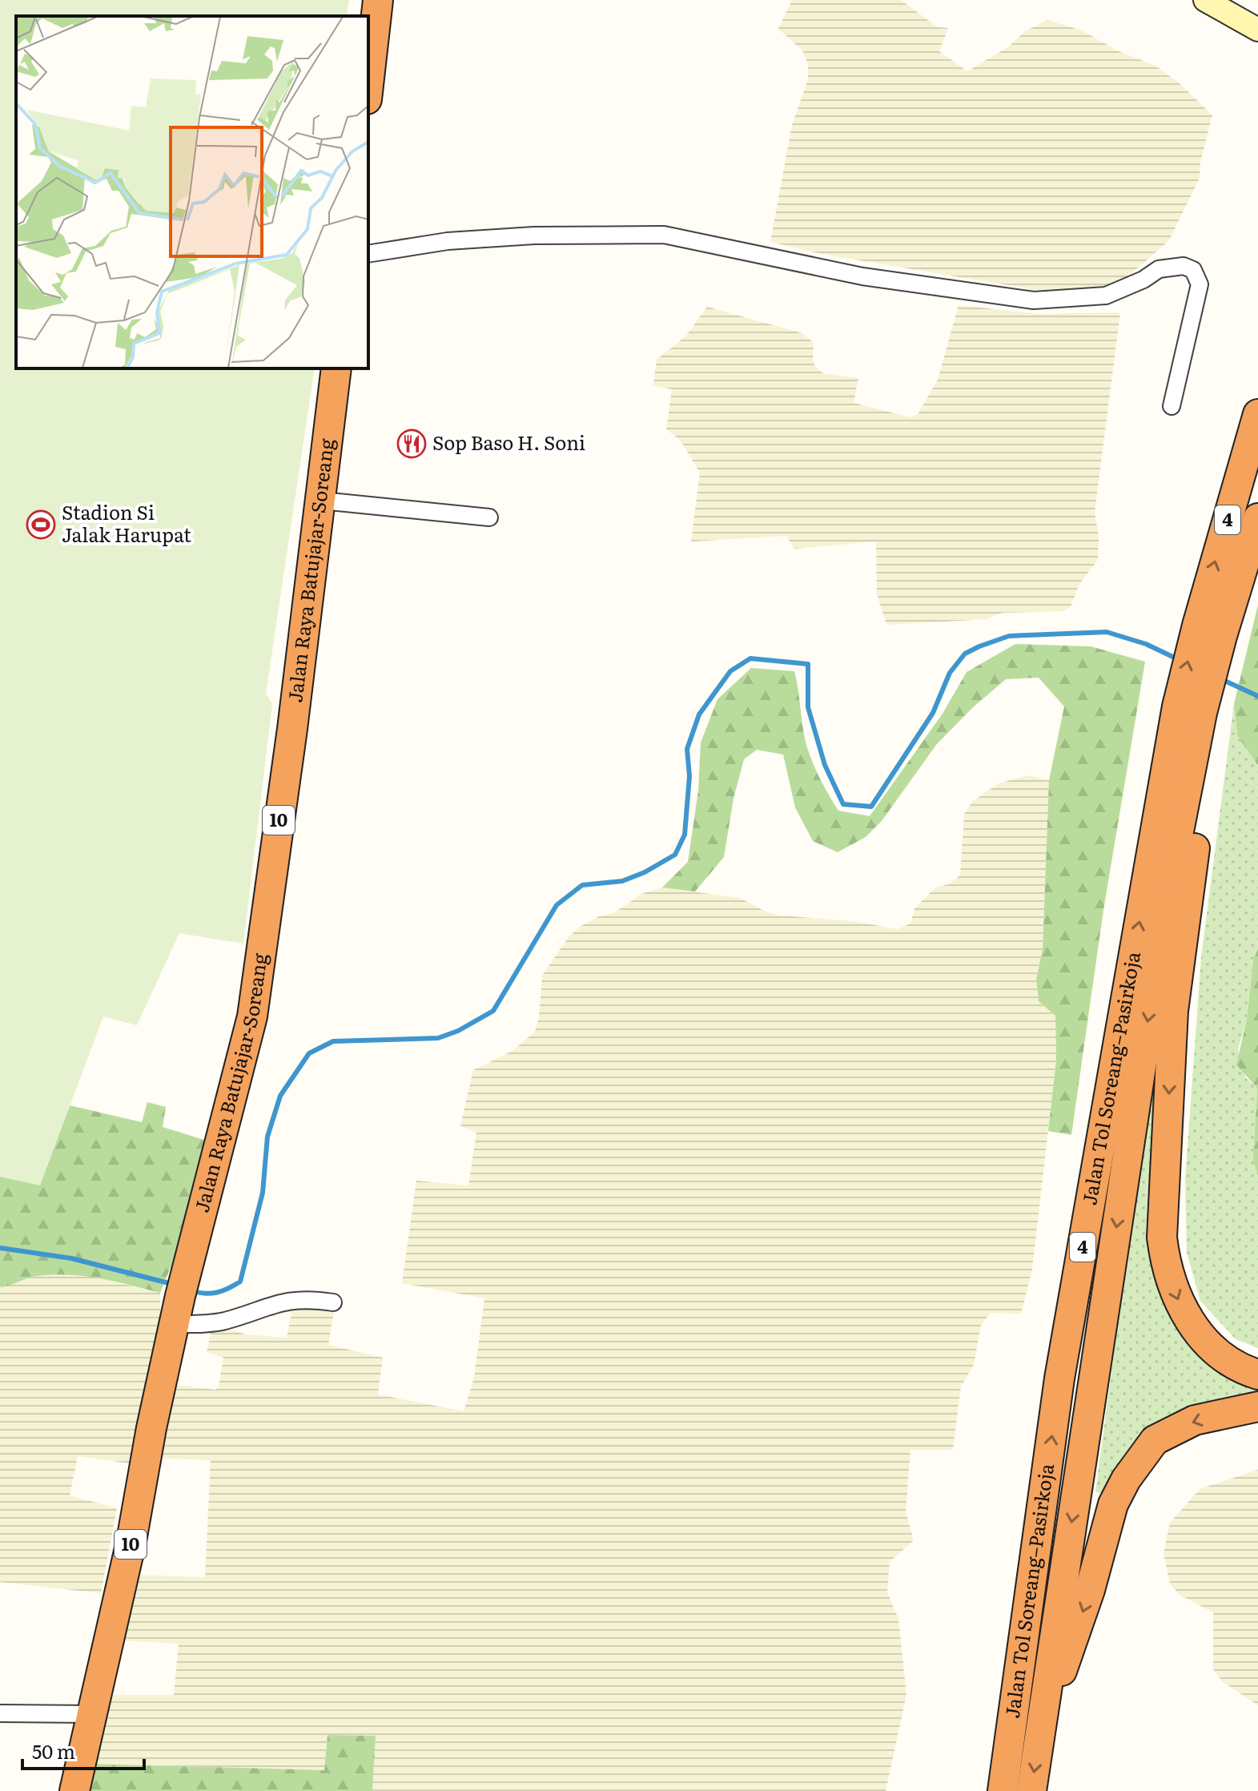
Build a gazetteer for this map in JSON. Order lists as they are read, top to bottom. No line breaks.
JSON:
{"streets":{"highway":["4","Jalan Raya Batujajar-Soreang","10","Jalan Tol Soreang–Pasirkoja"]},"places":{"restaurant":["Sop Baso H. Soni"],"sports":["Stadion Si Jalak Harupat"]},"scale_bar":"50 m"}
